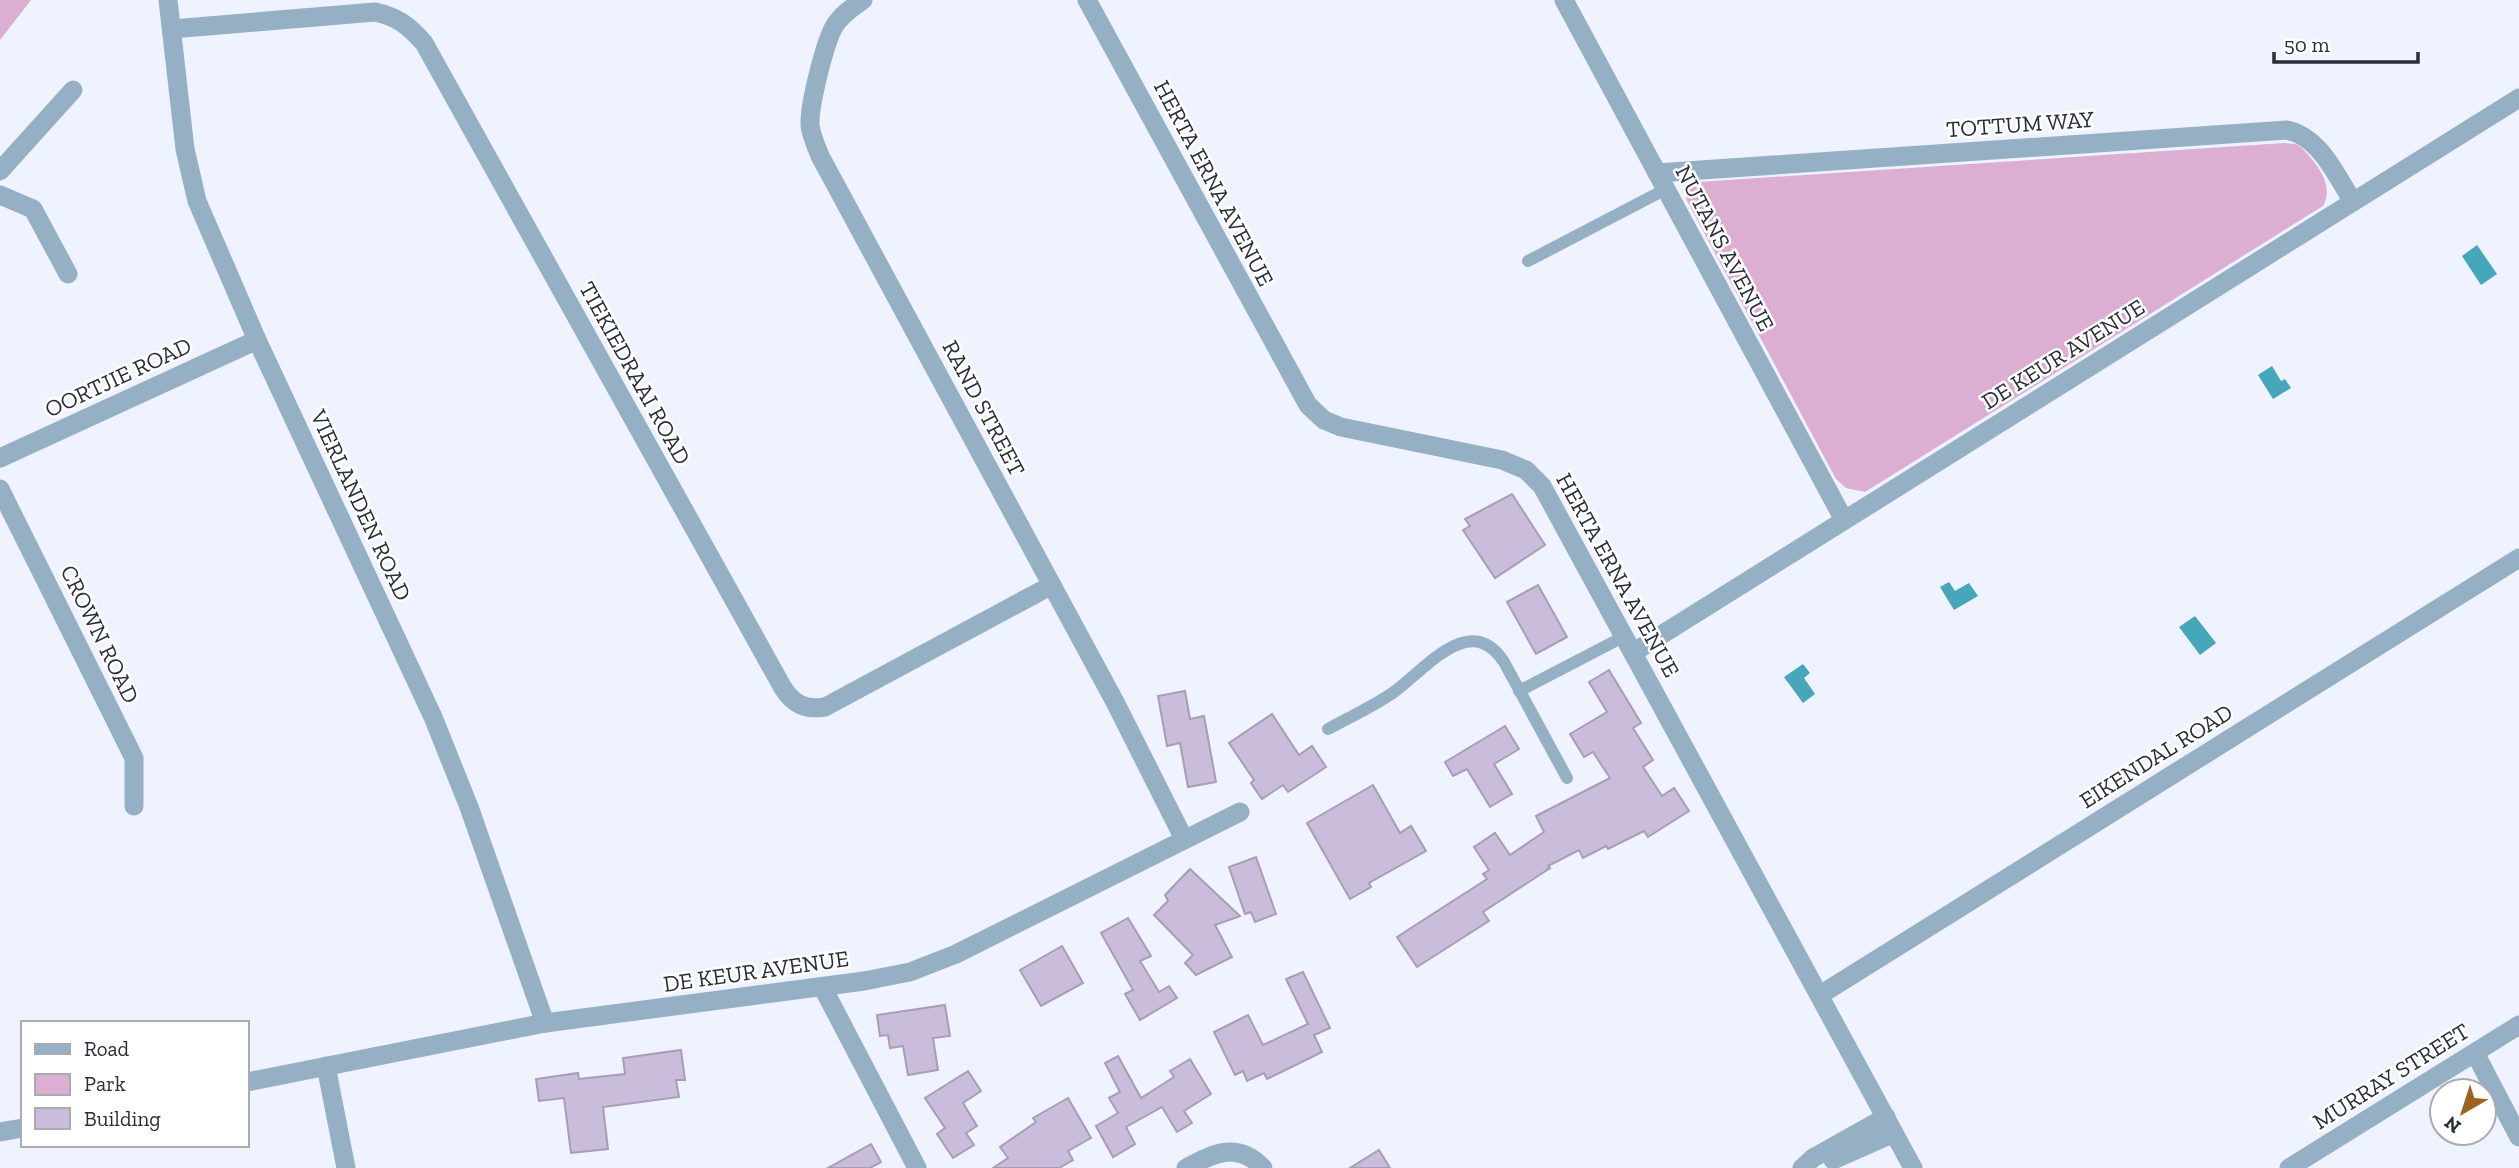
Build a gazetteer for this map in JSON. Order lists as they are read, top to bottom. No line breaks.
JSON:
{"streets":{"street":["TOTTUM WAY","HERTA ERNA AVENUE","NUTANS AVENUE","DE KEUR AVENUE","TIEKIEDRAAI ROAD","OORTJIE ROAD","RAND STREET","VIERLANDEN ROAD","CROWN ROAD","EIKENDAL ROAD","MURRAY STREET"]},"crossings":[["TOTTUM WAY","NUTANS AVENUE"],["TOTTUM WAY","DE KEUR AVENUE"],["HERTA ERNA AVENUE","DE KEUR AVENUE"],["HERTA ERNA AVENUE","EIKENDAL ROAD"],["NUTANS AVENUE","DE KEUR AVENUE"],["DE KEUR AVENUE","RAND STREET"],["DE KEUR AVENUE","VIERLANDEN ROAD"],["TIEKIEDRAAI ROAD","RAND STREET"],["TIEKIEDRAAI ROAD","VIERLANDEN ROAD"],["OORTJIE ROAD","VIERLANDEN ROAD"]],"legend":["Road","Park","Building"],"scale_bar":"50 m","north":"bottom left"}
